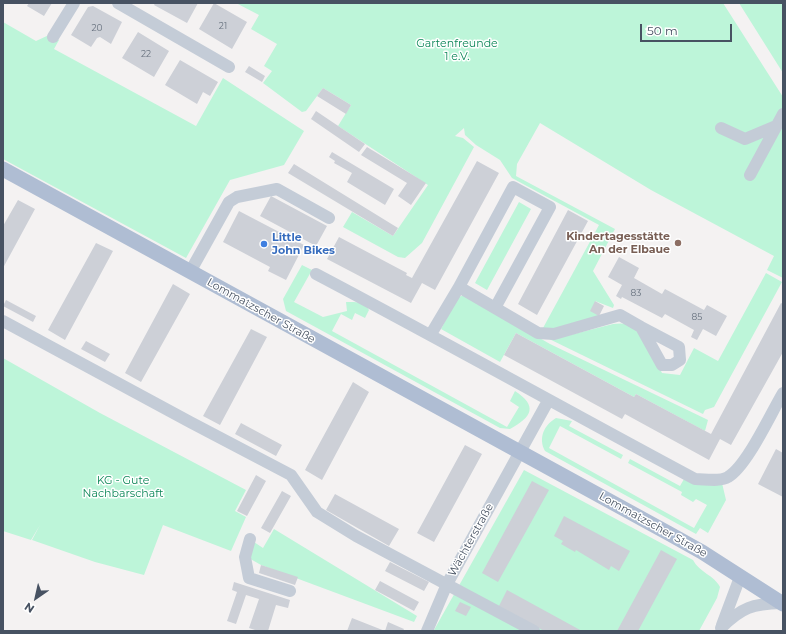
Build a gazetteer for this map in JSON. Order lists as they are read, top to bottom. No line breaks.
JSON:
{"streets":{"main road":["Lommatzscher Straße"],"street":["Wächterstraße"]},"crossings":[["Lommatzscher Straße","Wächterstraße"]],"parks":["Gartenfreunde 1 e.V.","KG - Gute Nachbarschaft"],"places":["Kindertagesstätte An der Elbaue","Little John Bikes"],"house_numbers":["21","20","22","83","85"],"scale_bar":"50 m","north":"bottom left"}
